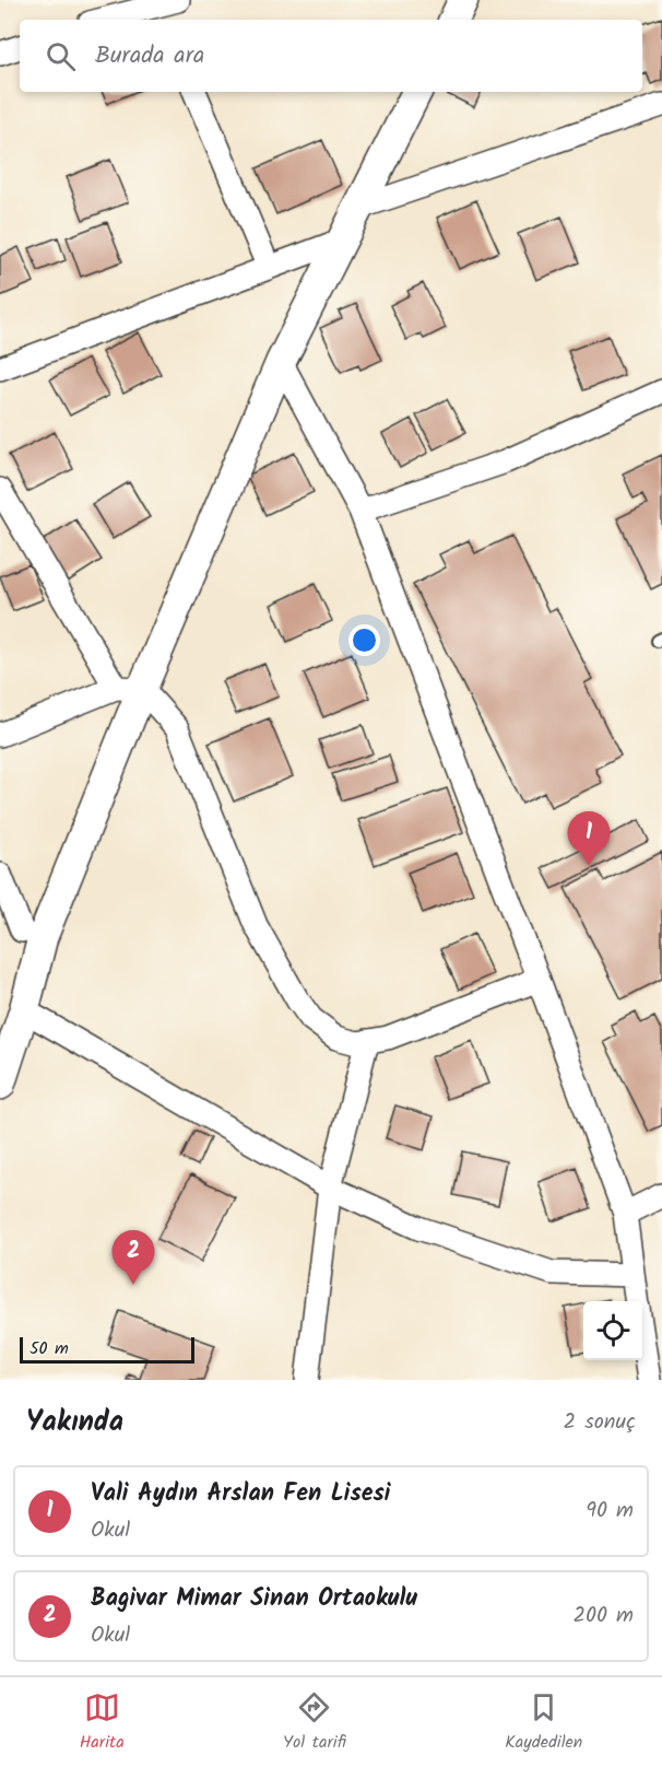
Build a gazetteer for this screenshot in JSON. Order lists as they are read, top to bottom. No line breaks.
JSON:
{"scale_bar":"50 m","page":{"search":"Burada ara","pins":["1","2"],"scale":"50 m","heading":["Yakında","2 sonuç"],"list":[{"mark":"1","name":"Vali Aydın Arslan Fen Lisesi","note":"Okul","value":"90 m"},{"mark":"2","name":"Bagivar Mimar Sinan Ortaokulu","note":"Okul","value":"200 m"}],"nav":["Harita","Yol tarifi","Kaydedilen"]}}
